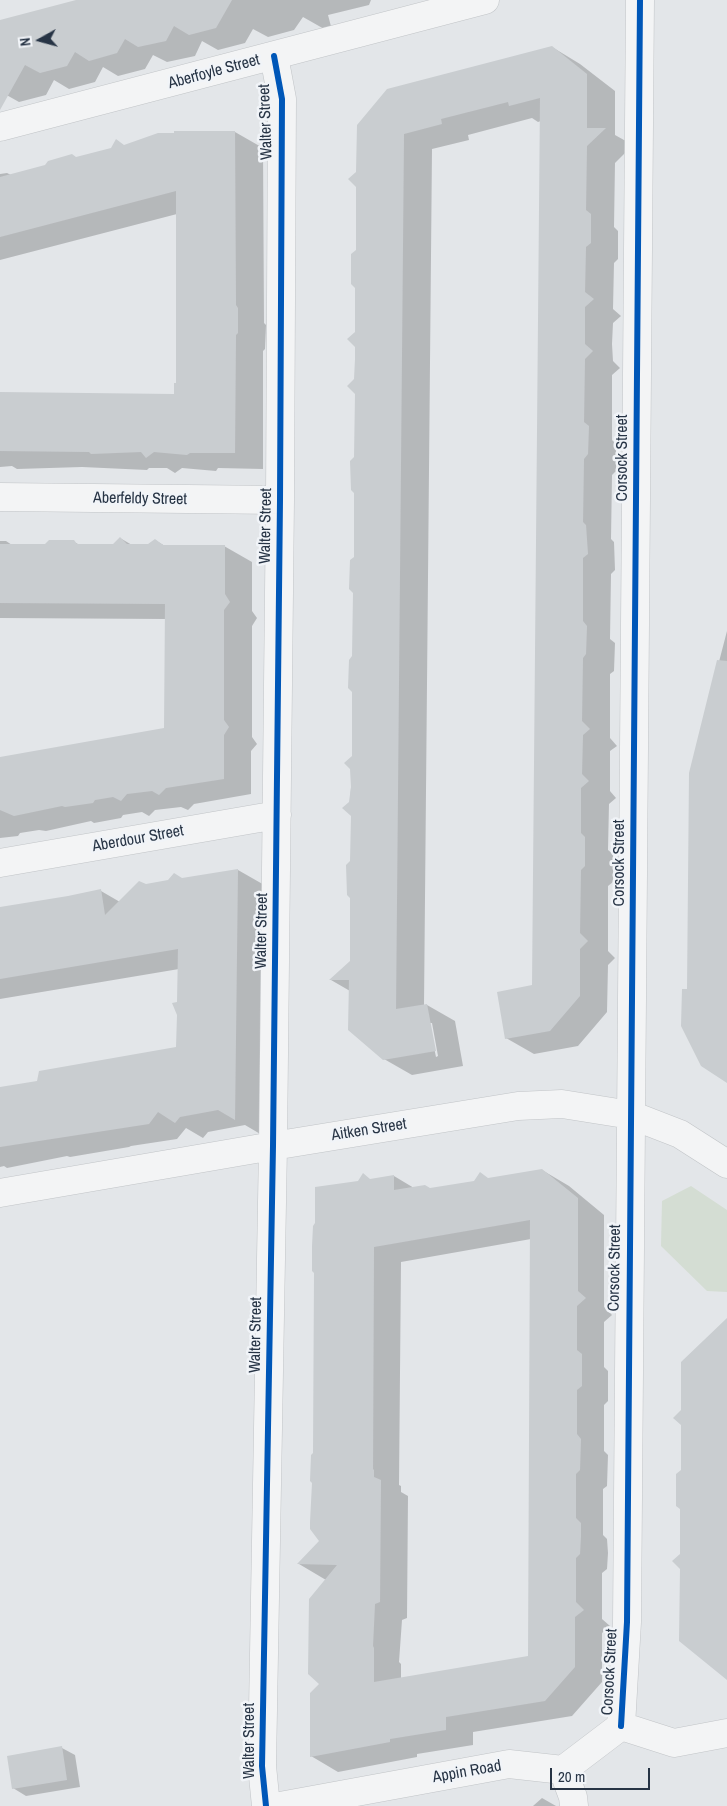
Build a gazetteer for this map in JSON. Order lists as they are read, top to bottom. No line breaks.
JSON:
{"streets":{"street":["Aberfoyle Street","Walter Street","Corsock Street","Aberfeldy Street","Aberdour Street","Aitken Street","Appin Road"]},"crossings":[["Aberfoyle Street","Walter Street"],["Walter Street","Aberfeldy Street"],["Walter Street","Aberdour Street"],["Walter Street","Aitken Street"],["Corsock Street","Aitken Street"]],"scale_bar":"20 m","north":"left"}
